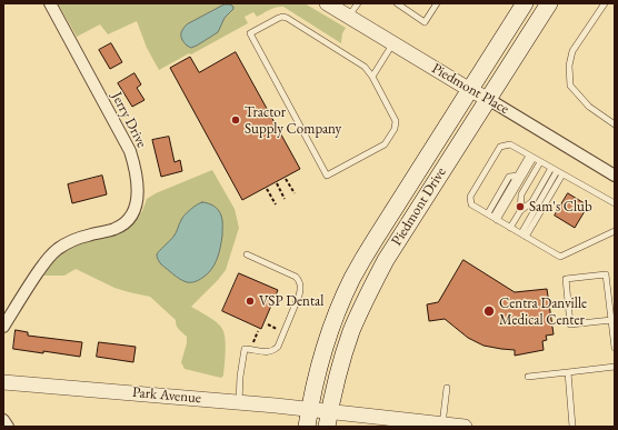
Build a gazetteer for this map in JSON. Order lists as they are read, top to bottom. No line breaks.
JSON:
{"streets":{"main road":["Piedmont Drive"],"street":["Piedmont Place","Jerry Drive","Park Avenue"]},"crossings":[["Piedmont Place","Piedmont Drive"],["Piedmont Drive","Park Avenue"]],"places":["Tractor Supply Company","Sam's Club","VSP Dental","Centra Danville Medical Center"]}
